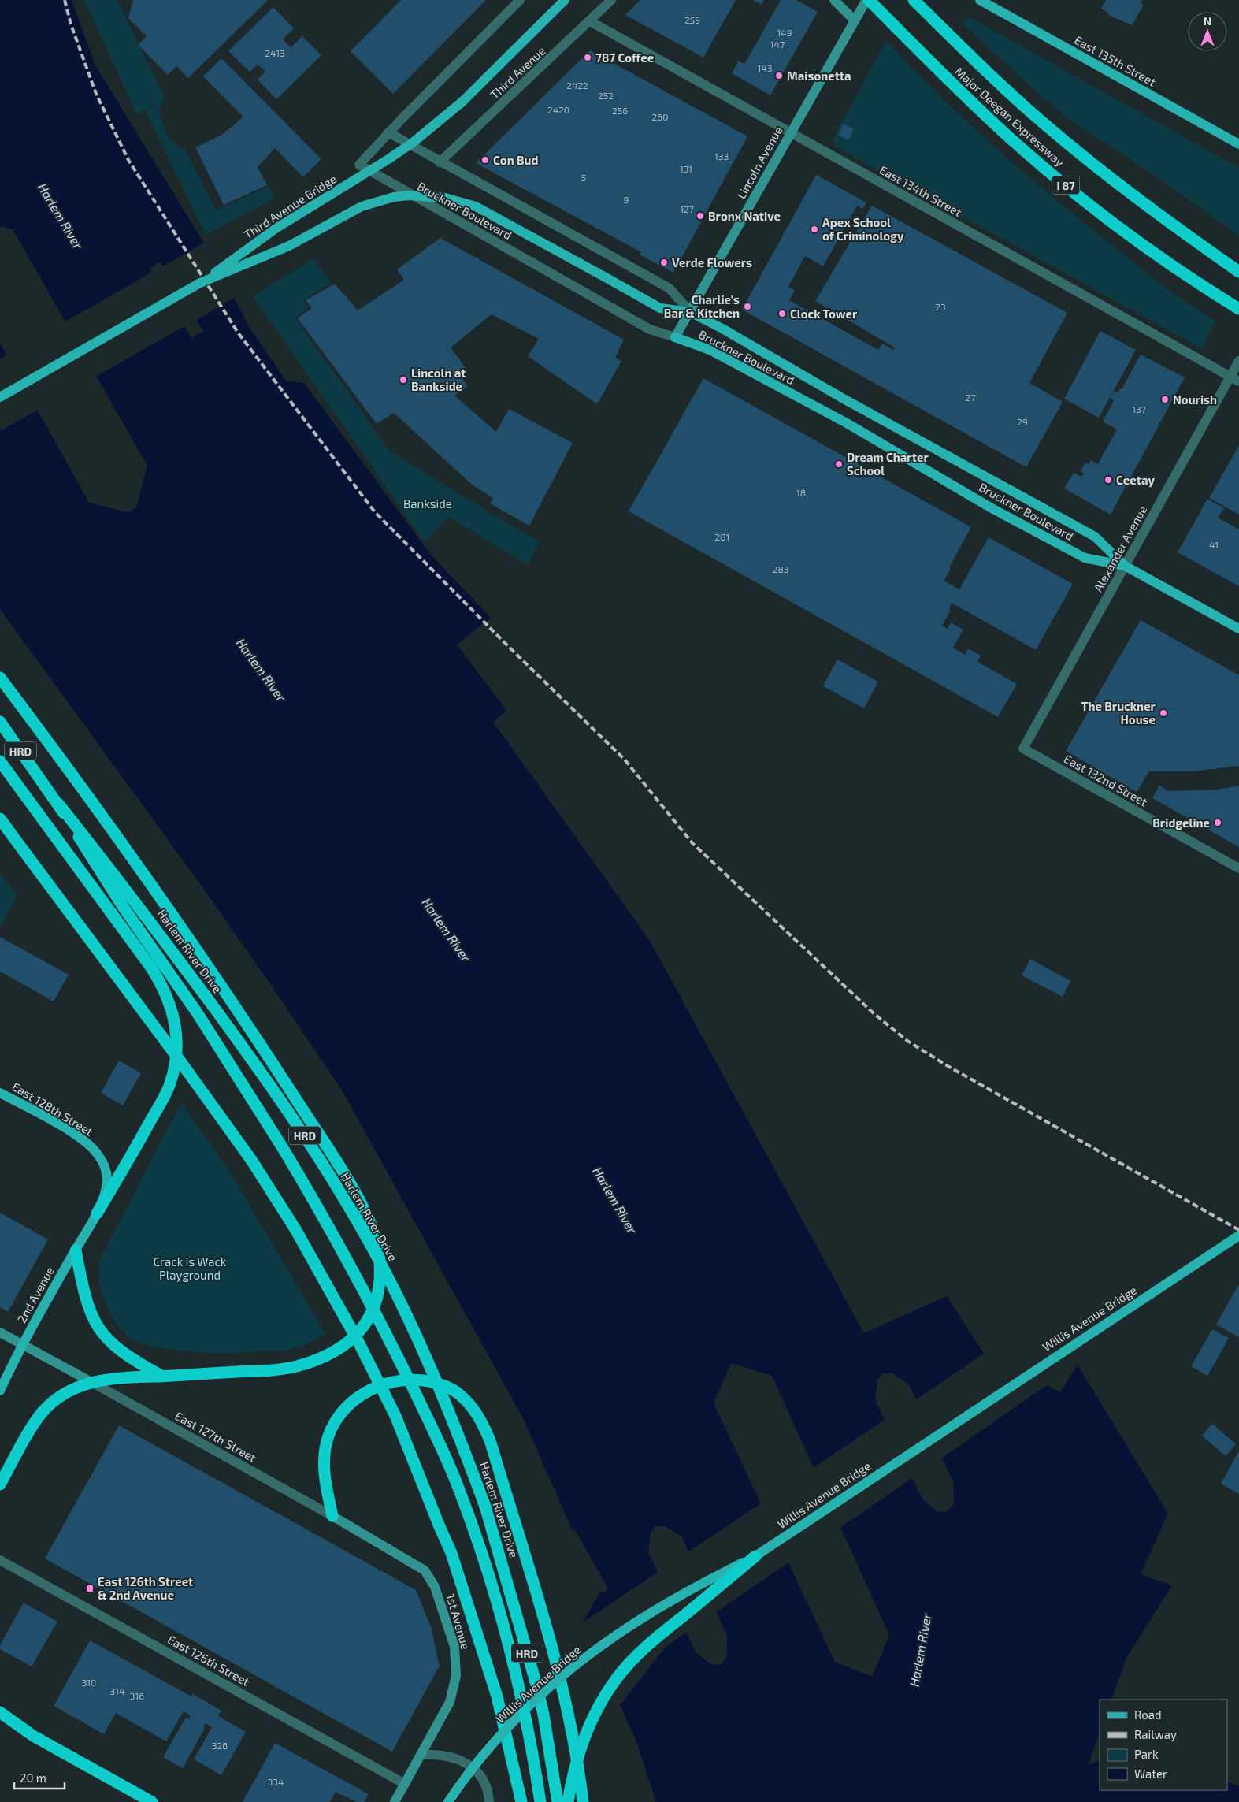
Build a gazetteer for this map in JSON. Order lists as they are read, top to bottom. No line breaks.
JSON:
{"streets":{"highway":["Major Deegan Expressway","I 87","HRD","Harlem River Drive"],"main road":["East 135th Street","Lincoln Avenue","Third Avenue Bridge","Bruckner Boulevard","East 128th Street","2nd Avenue","Willis Avenue Bridge","East 127th Street","1st Avenue"],"street":["Third Avenue","East 134th Street","Alexander Avenue","East 132nd Street","East 126th Street"]},"crossings":[["Third Avenue","East 134th Street"],["Third Avenue","Bruckner Boulevard"],["Major Deegan Expressway","Lincoln Avenue"],["Lincoln Avenue","East 134th Street"],["Lincoln Avenue","Bruckner Boulevard"],["East 134th Street","Alexander Avenue"],["Bruckner Boulevard","Alexander Avenue"],["Alexander Avenue","East 132nd Street"],["East 128th Street","2nd Avenue"],["2nd Avenue","East 127th Street"],["East 127th Street","1st Avenue"],["1st Avenue","East 126th Street"]],"water":["Harlem River"],"parks":["Bankside","Crack Is Wack Playground"],"places":{"other":["787 Coffee","Maisonetta","Con Bud","Bronx Native","Apex School of Criminology","Verde Flowers","Charlie's Bar & Kitchen","Clock Tower","Lincoln at Bankside","Nourish","Dream Charter School","Ceetay","The Bruckner House","Bridgeline"],"transit":["East 126th Street & 2nd Avenue"]},"house_numbers":["259","149","147","2413","143","2422","252","2420","256","260","133","131","5","9","127","23","27","137","29","18","281","41","283","310","314","316","326","334"],"legend":["Road","Railway","Park","Water"],"scale_bar":"20 m","north":"top"}
